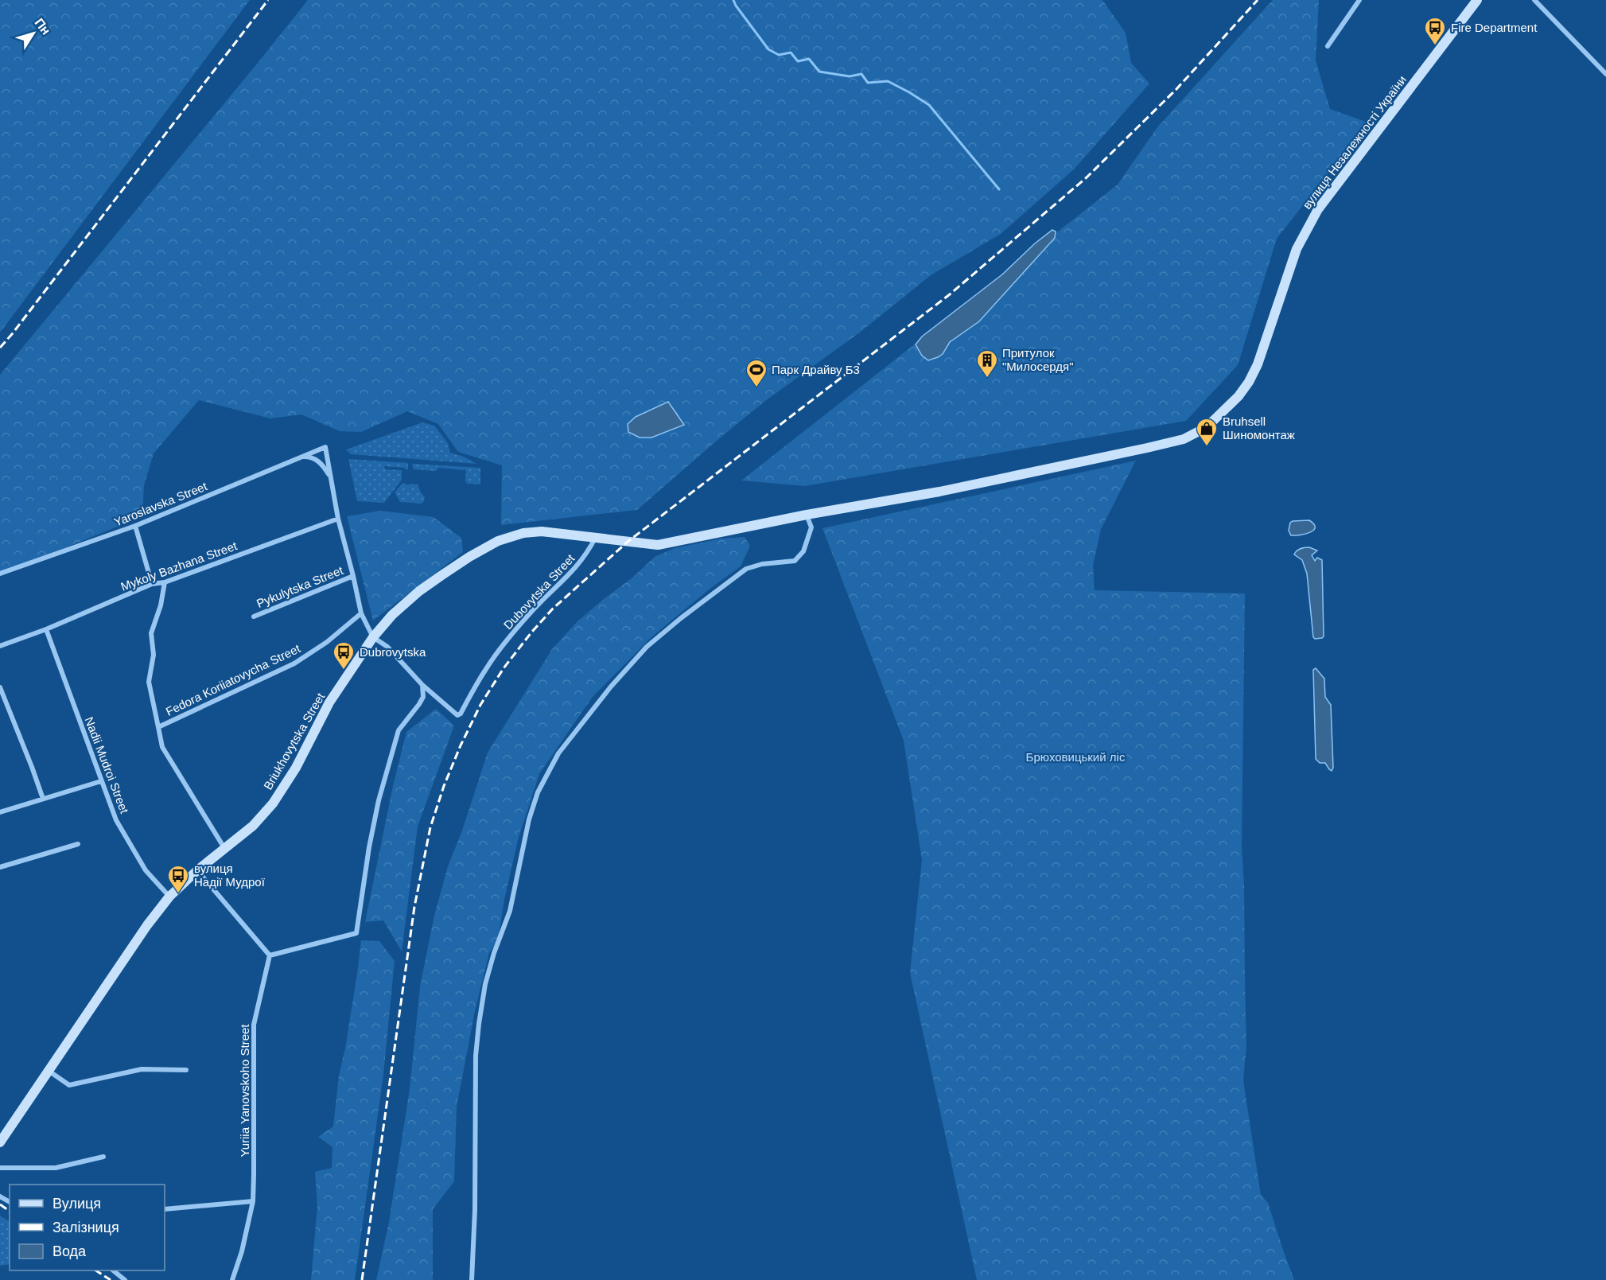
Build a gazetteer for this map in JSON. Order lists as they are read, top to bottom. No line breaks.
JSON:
{"streets":{"main road":["вулиця Незалежності України","Briukhovytska Street"],"street":["Yaroslavska Street","Mykoly Bazhana Street","Pykulytska Street","Dubovytska Street","Fedora Koriiatovycha Street","Nadii Mudroi Street","Yuriia Yanovskoho Street"]},"crossings":[["вулиця Незалежності України","Briukhovytska Street"],["Mykoly Bazhana Street","Nadii Mudroi Street"],["Dubovytska Street","Briukhovytska Street"],["Briukhovytska Street","Nadii Mudroi Street"]],"parks":["Брюховицький ліс"],"places":{"bus stop":["Fire Department","Dubrovytska","вулиця Надії Мудрої"],"building":["Притулок \"Милосердя\""],"sports":["Парк Драйву Б3"],"shop":["Bruhsell Шиномонтаж"]},"legend":["Вулиця","Залізниця","Вода"],"north":"top right"}
